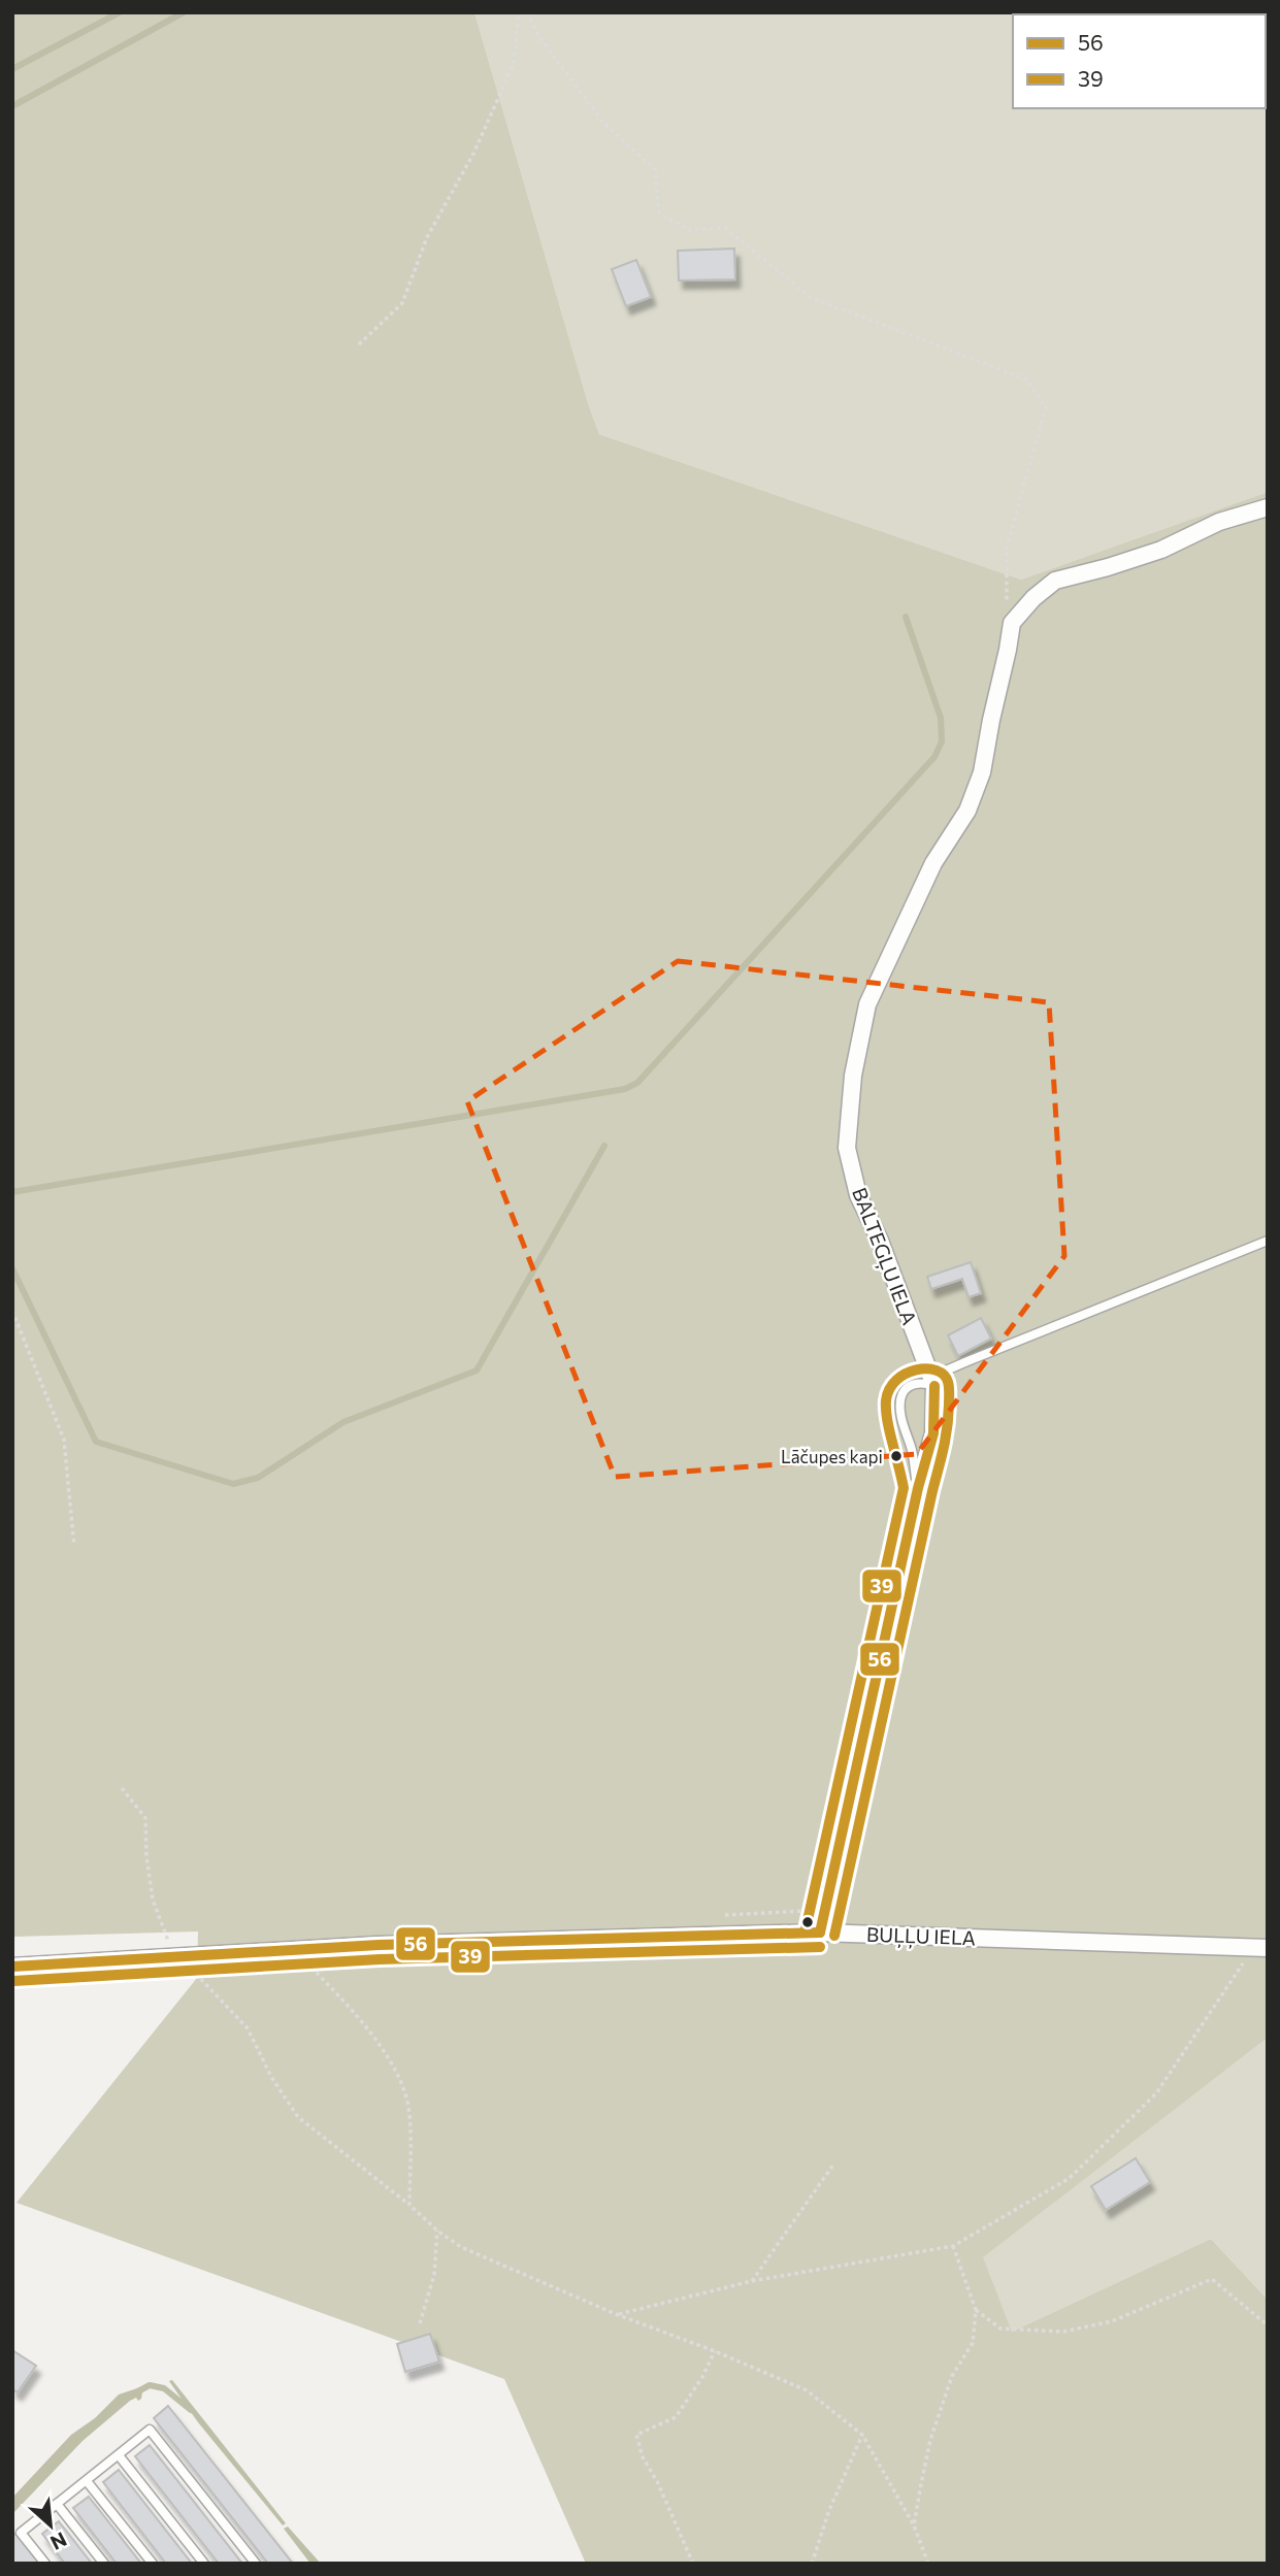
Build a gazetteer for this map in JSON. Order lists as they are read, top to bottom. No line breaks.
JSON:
{"streets":{"street":["BALTEGĻU IELA","BUĻĻU IELA"]},"crossings":[["BALTEGĻU IELA","BUĻĻU IELA"]],"places":["Lāčupes kapi"],"lines":["transit line 39","transit line 56"],"legend":["56","39"],"north":"bottom right"}
